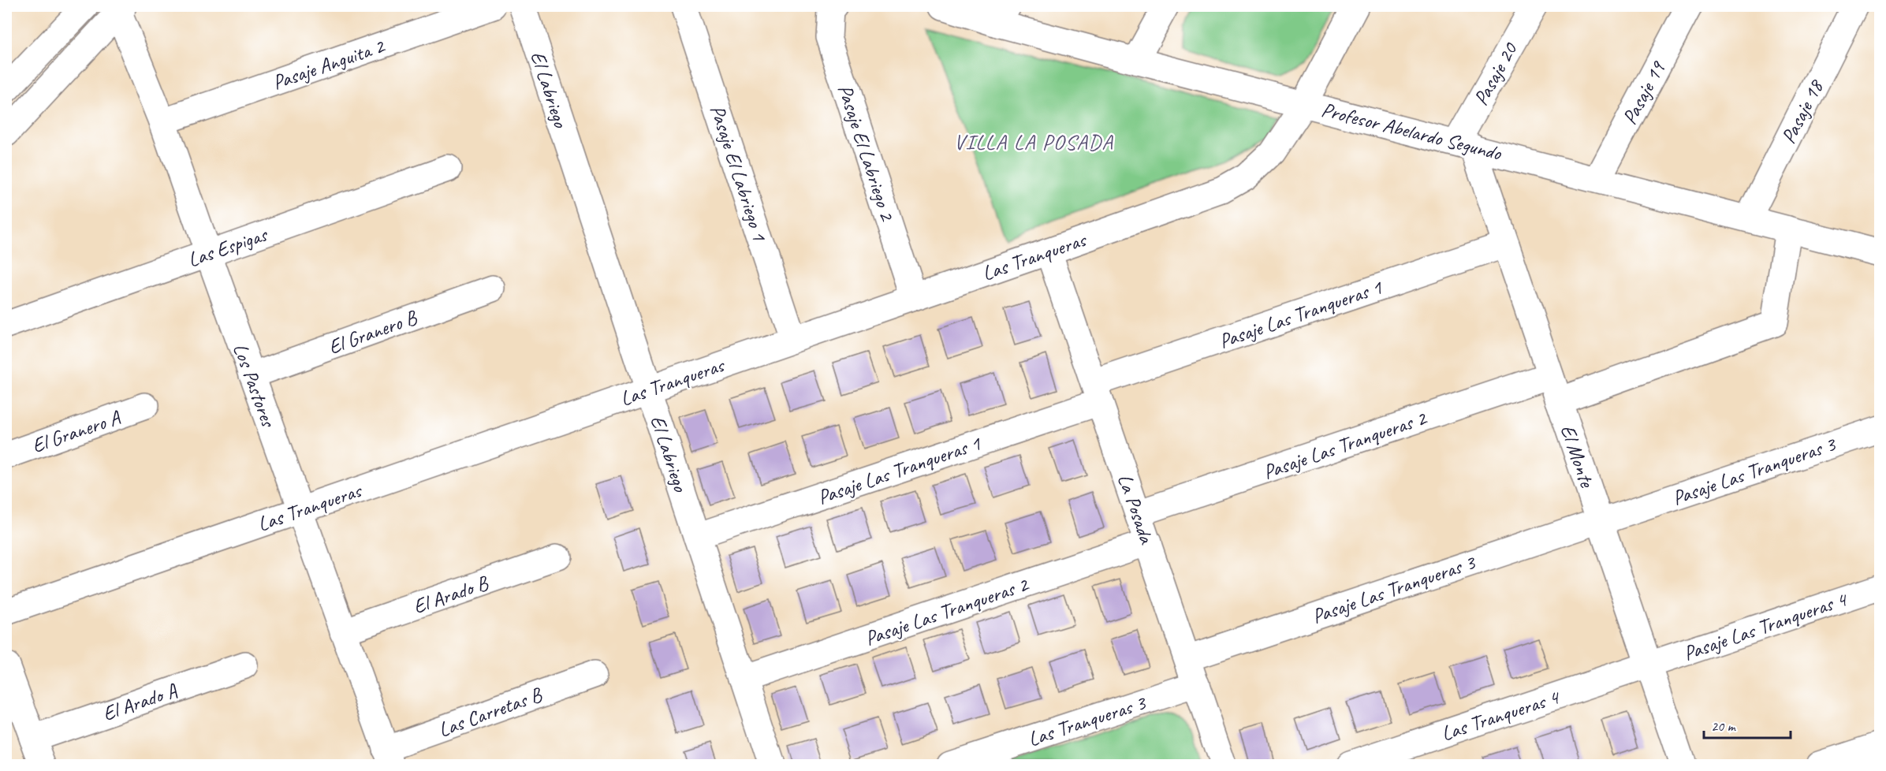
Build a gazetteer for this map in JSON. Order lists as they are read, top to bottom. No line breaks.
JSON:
{"streets":{"street":["Pasaje Anguita 2","Pasaje 20","El Labriego","Pasaje 19","Pasaje 18","Profesor Abelardo Segundo","Pasaje El Labriego 2","Pasaje El Labriego 1","Las Espigas","Las Tranqueras","Pasaje Las Tranqueras 1","El Granero B","Los Pastores","El Granero A","Pasaje Las Tranqueras 2","El Monte","Pasaje Las Tranqueras 3","La Posada","El Arado B","Pasaje Las Tranqueras 4","El Arado A","Las Carretas B","Las Tranqueras 4","Las Tranqueras 3"]},"crossings":[["Pasaje Anguita 2","Los Pastores"],["Pasaje 20","Profesor Abelardo Segundo"],["Pasaje 20","El Monte"],["El Labriego","Las Tranqueras"],["El Labriego","Pasaje Las Tranqueras 1"],["El Labriego","Pasaje Las Tranqueras 2"],["Pasaje 19","Profesor Abelardo Segundo"],["Pasaje 18","Profesor Abelardo Segundo"],["Profesor Abelardo Segundo","Las Tranqueras"],["Profesor Abelardo Segundo","El Monte"],["Pasaje El Labriego 2","Las Tranqueras"],["Pasaje El Labriego 1","Las Tranqueras"],["Las Espigas","Los Pastores"],["Las Tranqueras","Los Pastores"],["Las Tranqueras","La Posada"],["Pasaje Las Tranqueras 1","El Monte"],["Pasaje Las Tranqueras 1","La Posada"],["El Granero B","Los Pastores"],["Los Pastores","El Arado B"],["Los Pastores","Las Carretas B"],["Pasaje Las Tranqueras 2","El Monte"],["Pasaje Las Tranqueras 2","La Posada"],["El Monte","Pasaje Las Tranqueras 3"],["El Monte","Pasaje Las Tranqueras 4"],["El Monte","Las Tranqueras 4"],["Pasaje Las Tranqueras 3","La Posada"],["La Posada","Las Tranqueras 3"],["Pasaje Las Tranqueras 4","Las Tranqueras 4"]],"districts":["VILLA LA POSADA"],"scale_bar":"20 m"}
